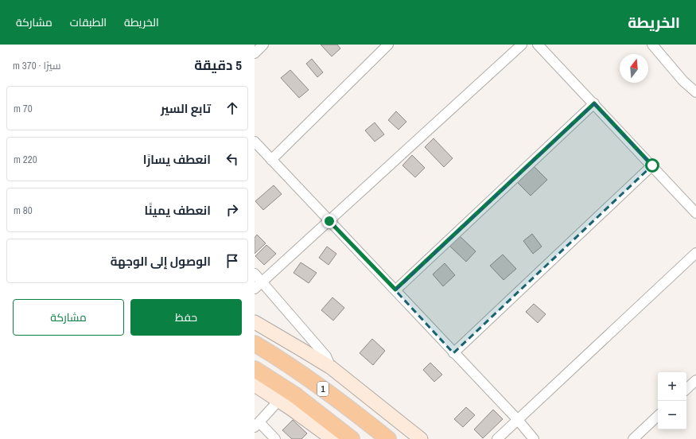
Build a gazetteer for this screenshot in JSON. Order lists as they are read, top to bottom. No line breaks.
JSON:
{"streets":{"highway":["1"]},"north":"top","page":{"header":"الخريطة","nav":["الخريطة","الطبقات","مشاركة"],"heading":["5 دقيقة","سيرًا · 370 m"],"list":[["تابع السير","70 m"],["انعطف يسارًا","220 m"],["انعطف يمينًا","80 m"],"الوصول إلى الوجهة"],"buttons":["حفظ","مشاركة"],"map_buttons":["+","−"]}}
